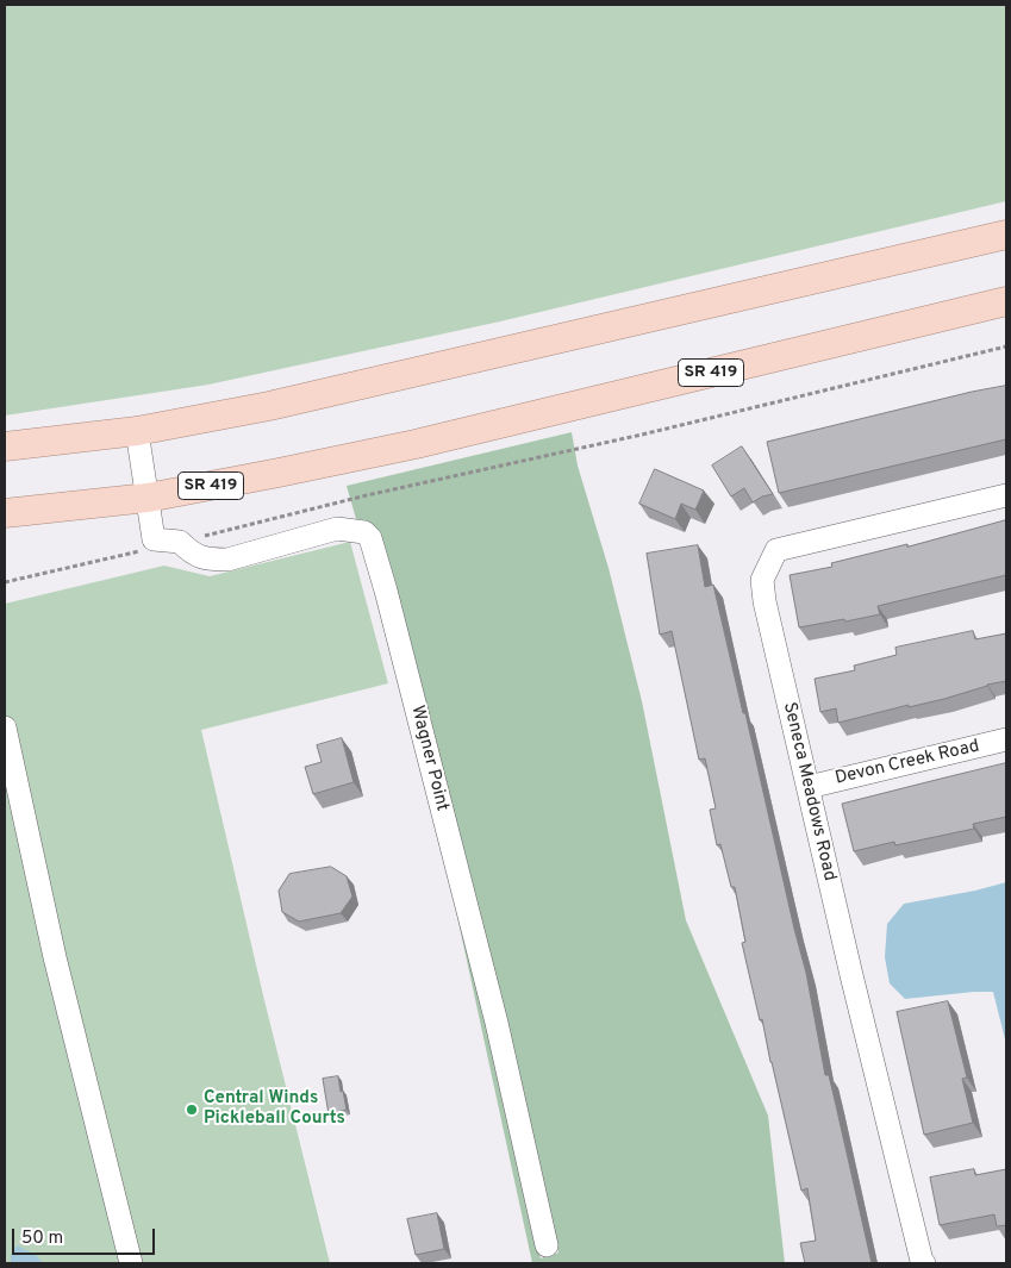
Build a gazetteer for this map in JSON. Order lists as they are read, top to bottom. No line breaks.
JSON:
{"streets":{"main road":["SR 419"],"street":["Wagner Point","Devon Creek Road","Seneca Meadows Road"]},"crossings":[["SR 419","Wagner Point"],["Devon Creek Road","Seneca Meadows Road"]],"places":["Central Winds Pickleball Courts"],"scale_bar":"50 m"}
